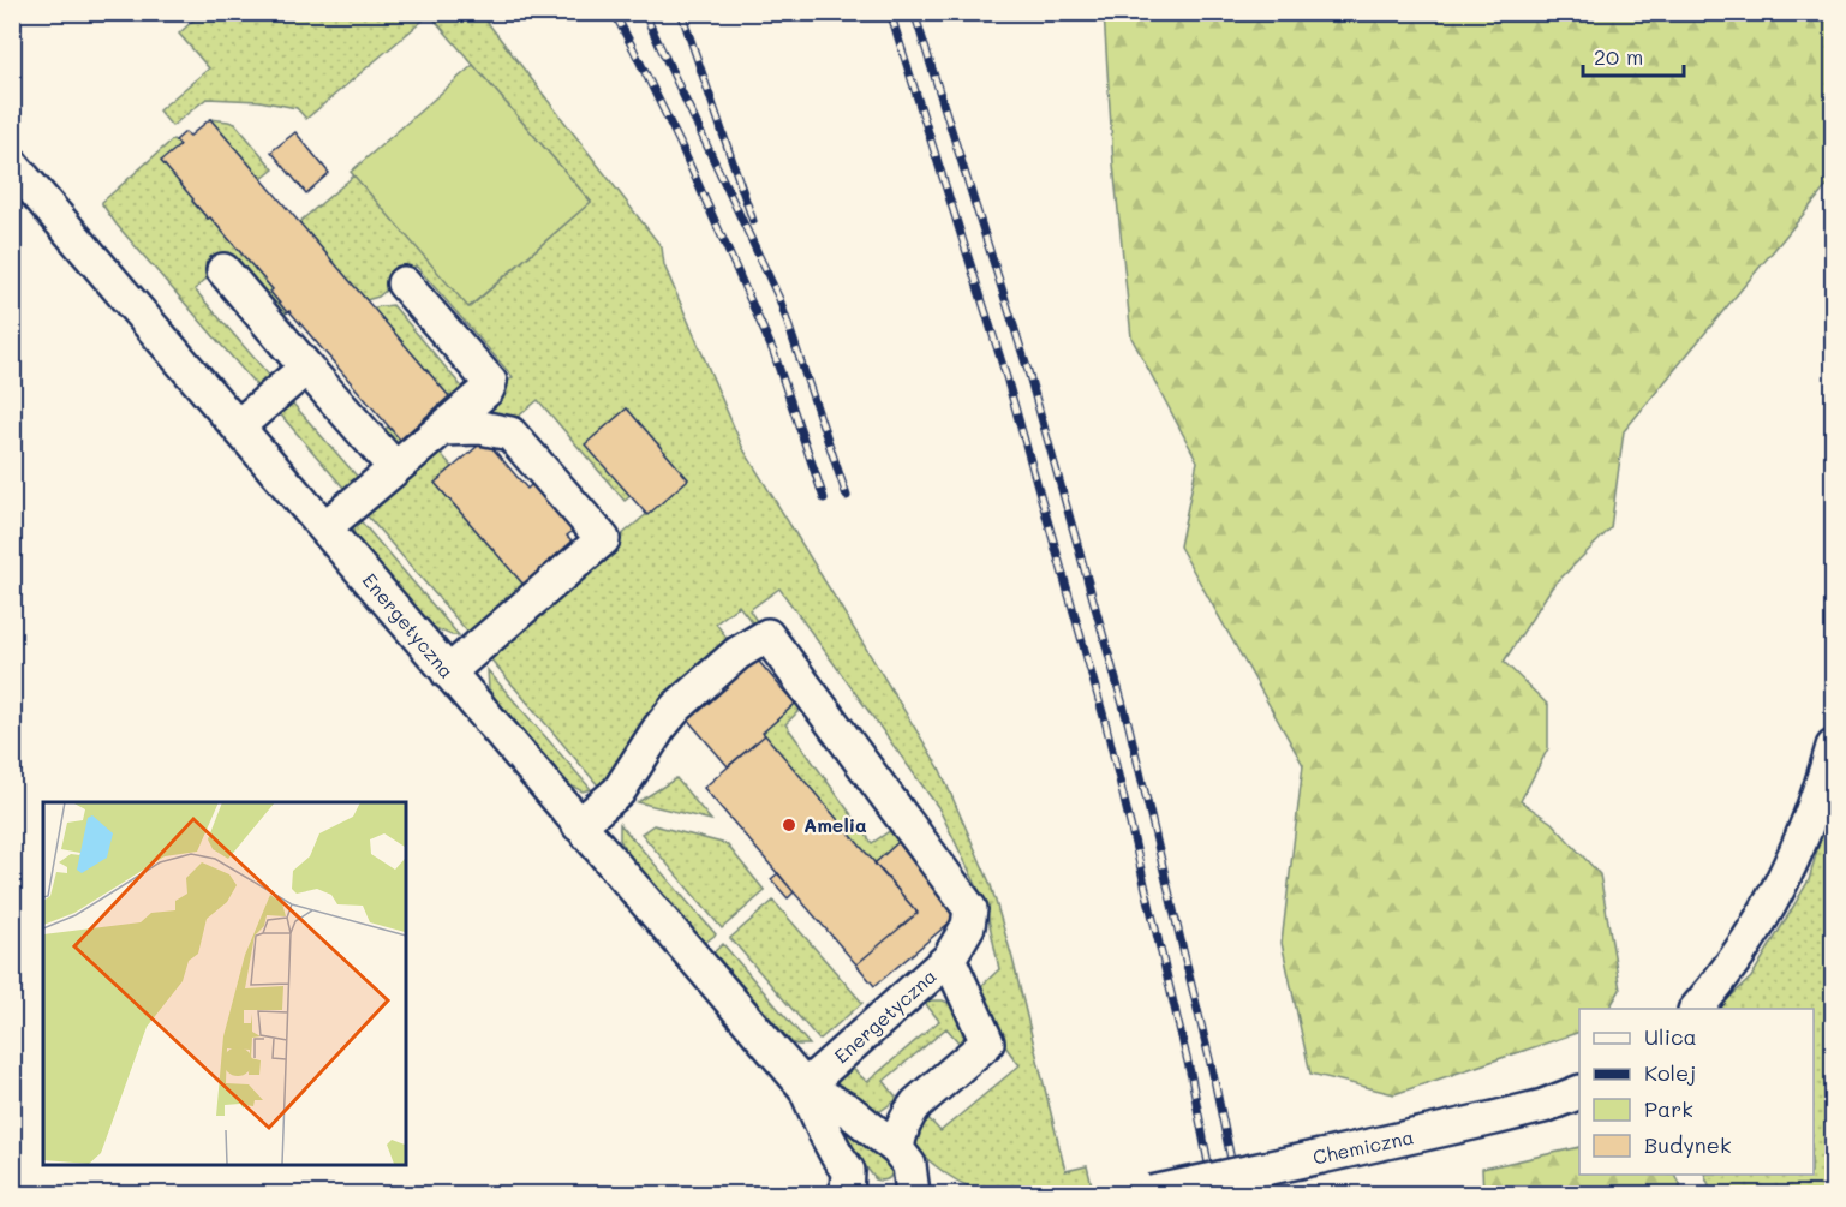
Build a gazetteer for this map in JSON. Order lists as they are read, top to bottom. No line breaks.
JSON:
{"streets":{"street":["Energetyczna","Chemiczna"]},"places":["Amelia"],"legend":["Ulica","Kolej","Park","Budynek"],"scale_bar":"20 m"}
